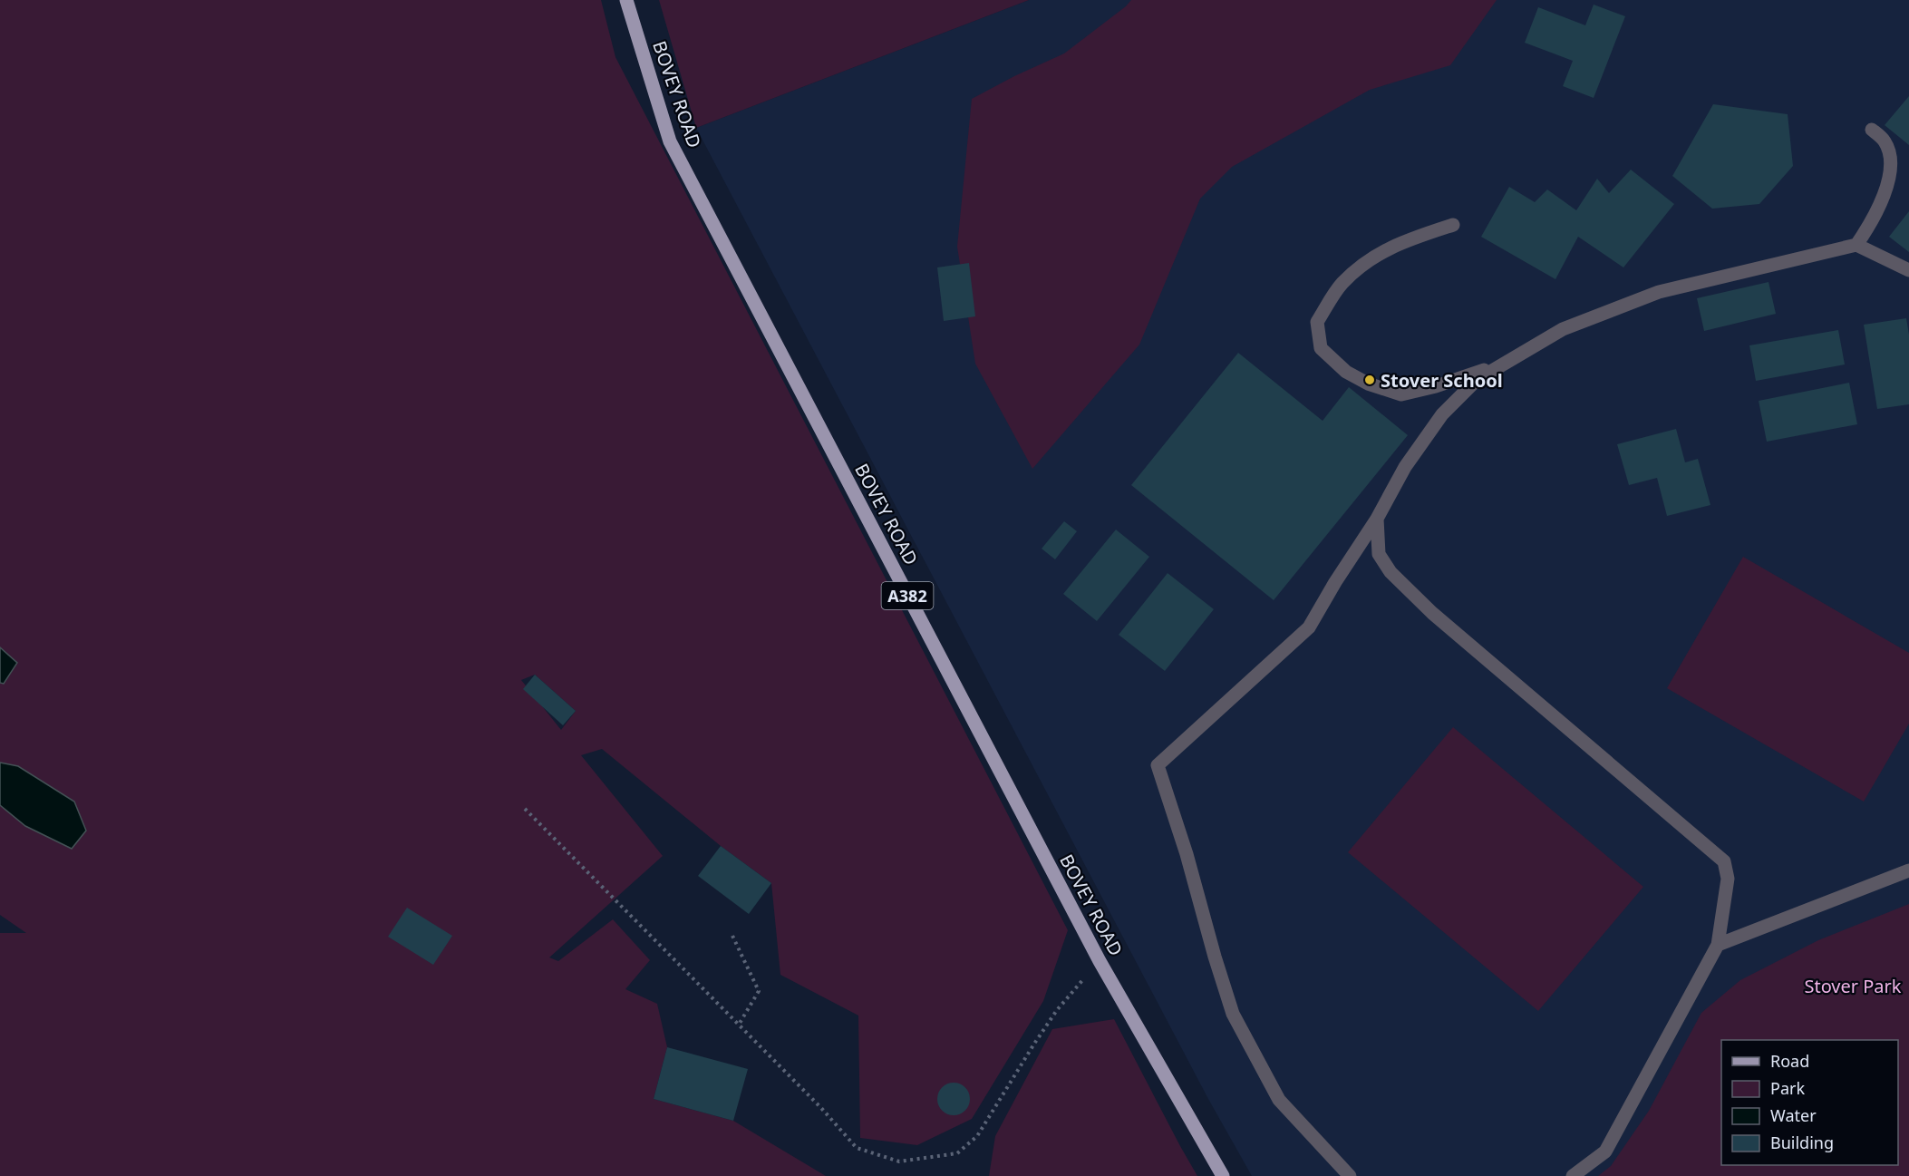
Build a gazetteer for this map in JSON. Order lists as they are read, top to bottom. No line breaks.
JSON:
{"streets":{"main road":["BOVEY ROAD","A382"]},"parks":["Stover Park"],"places":["Stover School"],"legend":["Road","Park","Water","Building"]}
